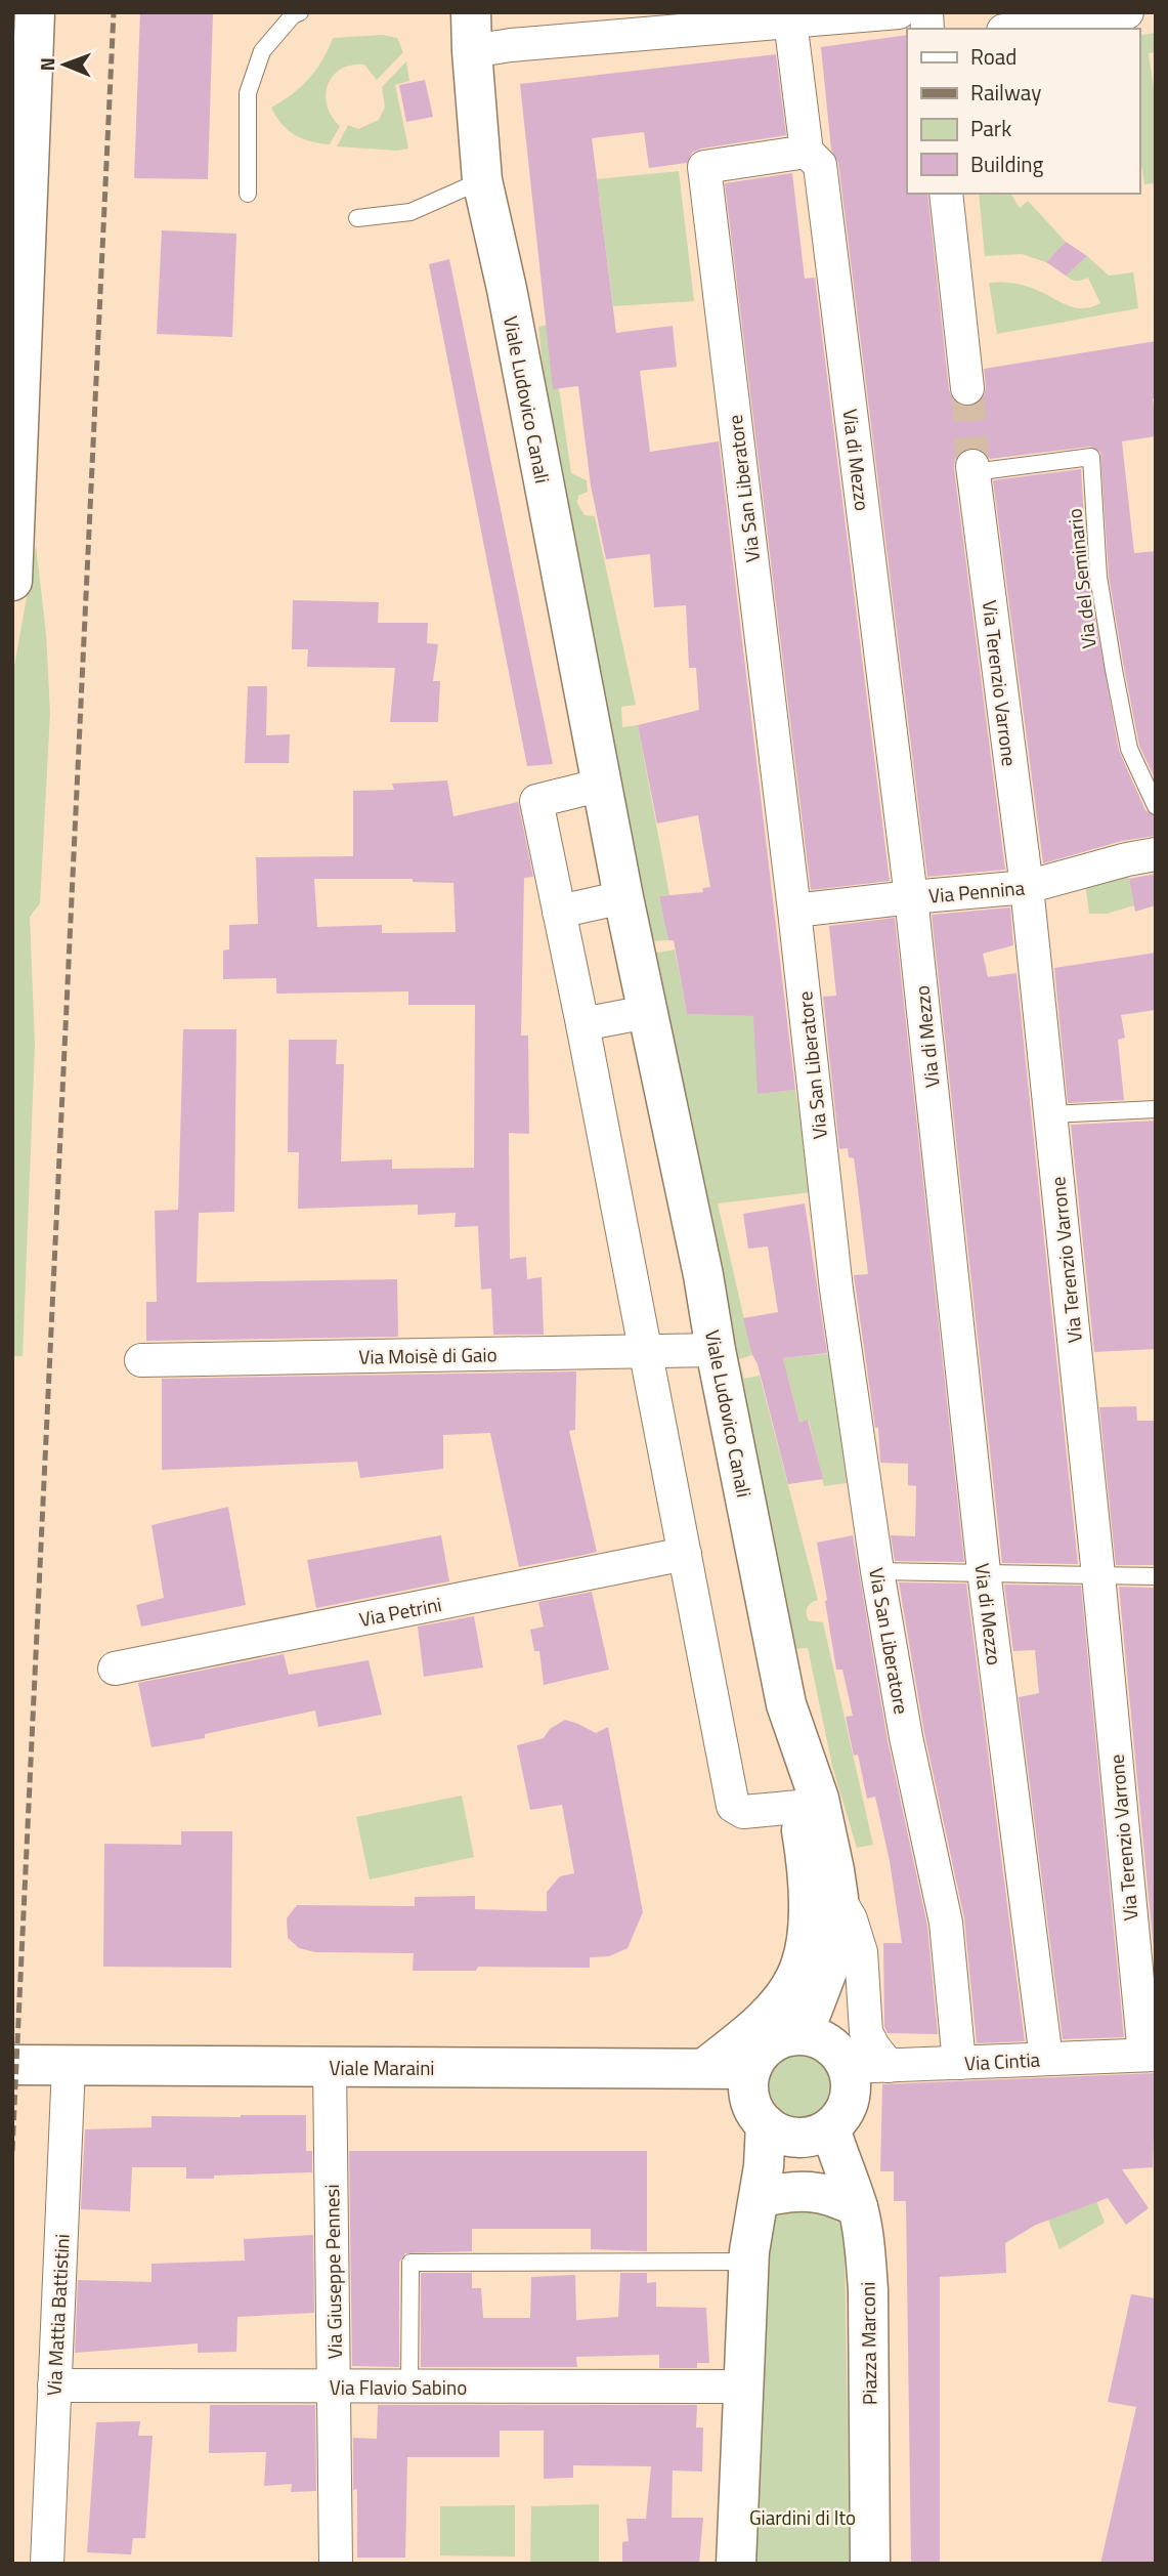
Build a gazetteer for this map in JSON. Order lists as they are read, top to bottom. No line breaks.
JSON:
{"streets":{"street":["Viale Ludovico Canali","Via di Mezzo","Via San Liberatore","Via Terenzio Varrone","Via Pennina","Via Moisè di Gaio","Via Petrini","Via Cintia","Viale Maraini","Via Giuseppe Pennesi","Via Mattia Battistini","Piazza Marconi","Via Flavio Sabino"],"lane":["Via del Seminario"]},"crossings":[["Viale Ludovico Canali","Via Moisè di Gaio"],["Viale Ludovico Canali","Via Cintia"],["Viale Ludovico Canali","Viale Maraini"],["Viale Ludovico Canali","Piazza Marconi"],["Via di Mezzo","Via San Liberatore"],["Via di Mezzo","Via Pennina"],["Via di Mezzo","Via Cintia"],["Via San Liberatore","Via Pennina"],["Via San Liberatore","Via Cintia"],["Via del Seminario","Via Terenzio Varrone"],["Via Terenzio Varrone","Via Pennina"],["Via Terenzio Varrone","Via Cintia"],["Via Cintia","Viale Maraini"],["Via Cintia","Piazza Marconi"],["Viale Maraini","Via Giuseppe Pennesi"],["Viale Maraini","Via Mattia Battistini"],["Viale Maraini","Piazza Marconi"],["Via Giuseppe Pennesi","Via Flavio Sabino"],["Via Mattia Battistini","Via Flavio Sabino"]],"parks":["Giardini di Ito"],"legend":["Road","Railway","Park","Building"],"north":"left"}
